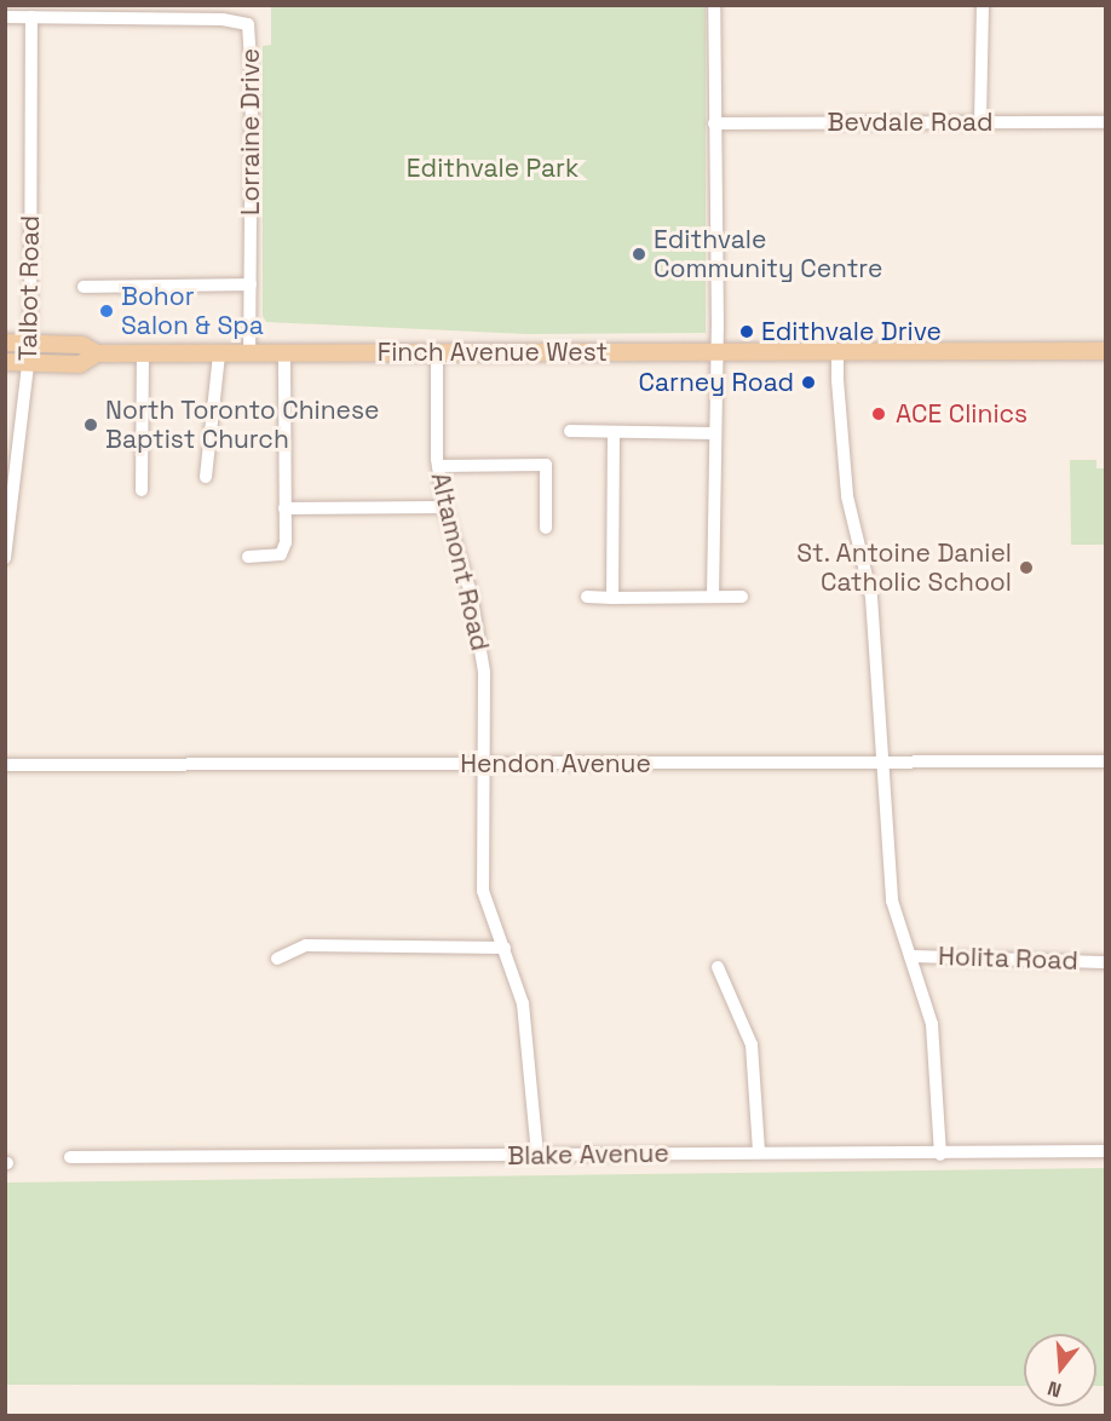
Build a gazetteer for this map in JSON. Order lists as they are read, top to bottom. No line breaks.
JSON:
{"streets":{"main road":["Finch Avenue West"],"street":["Bevdale Road","Lorraine Drive","Talbot Road","Altamont Road","Hendon Avenue","Holita Road","Blake Avenue"]},"crossings":[["Lorraine Drive","Talbot Road"],["Lorraine Drive","Finch Avenue West"],["Talbot Road","Finch Avenue West"],["Finch Avenue West","Altamont Road"],["Altamont Road","Hendon Avenue"],["Altamont Road","Blake Avenue"]],"parks":["Edithvale Park"],"places":["Edithvale Community Centre","Bohor Salon & Spa","Edithvale Drive","Carney Road","ACE Clinics","North Toronto Chinese Baptist Church","St. Antoine Daniel Catholic School"],"north":"bottom"}
